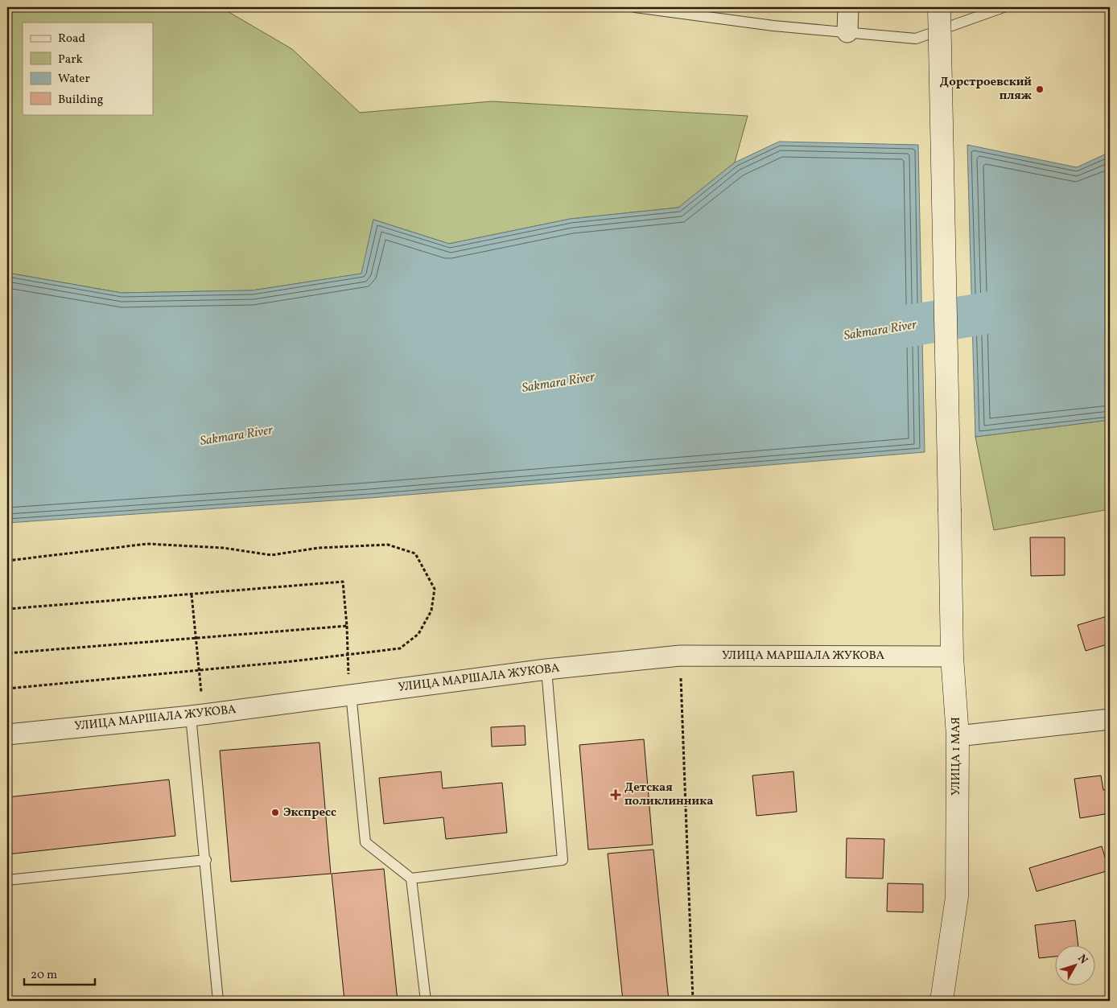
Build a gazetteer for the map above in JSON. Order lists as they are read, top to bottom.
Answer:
{
  "streets": {
    "main road": ["УЛИЦА 1 МАЯ"],
    "street": ["УЛИЦА МАРШАЛА ЖУКОВА"]
  },
  "crossings": [
    ["УЛИЦА МАРШАЛА ЖУКОВА", "УЛИЦА 1 МАЯ"]
  ],
  "water": ["Sakmara River"],
  "places": {
    "other": ["Дорстроевский пляж", "Экспресс"],
    "health": ["Детская поликлинника"]
  },
  "legend": [
    "Road",
    "Park",
    "Water",
    "Building"
  ],
  "scale_bar": "20 m",
  "north": "top right"
}
